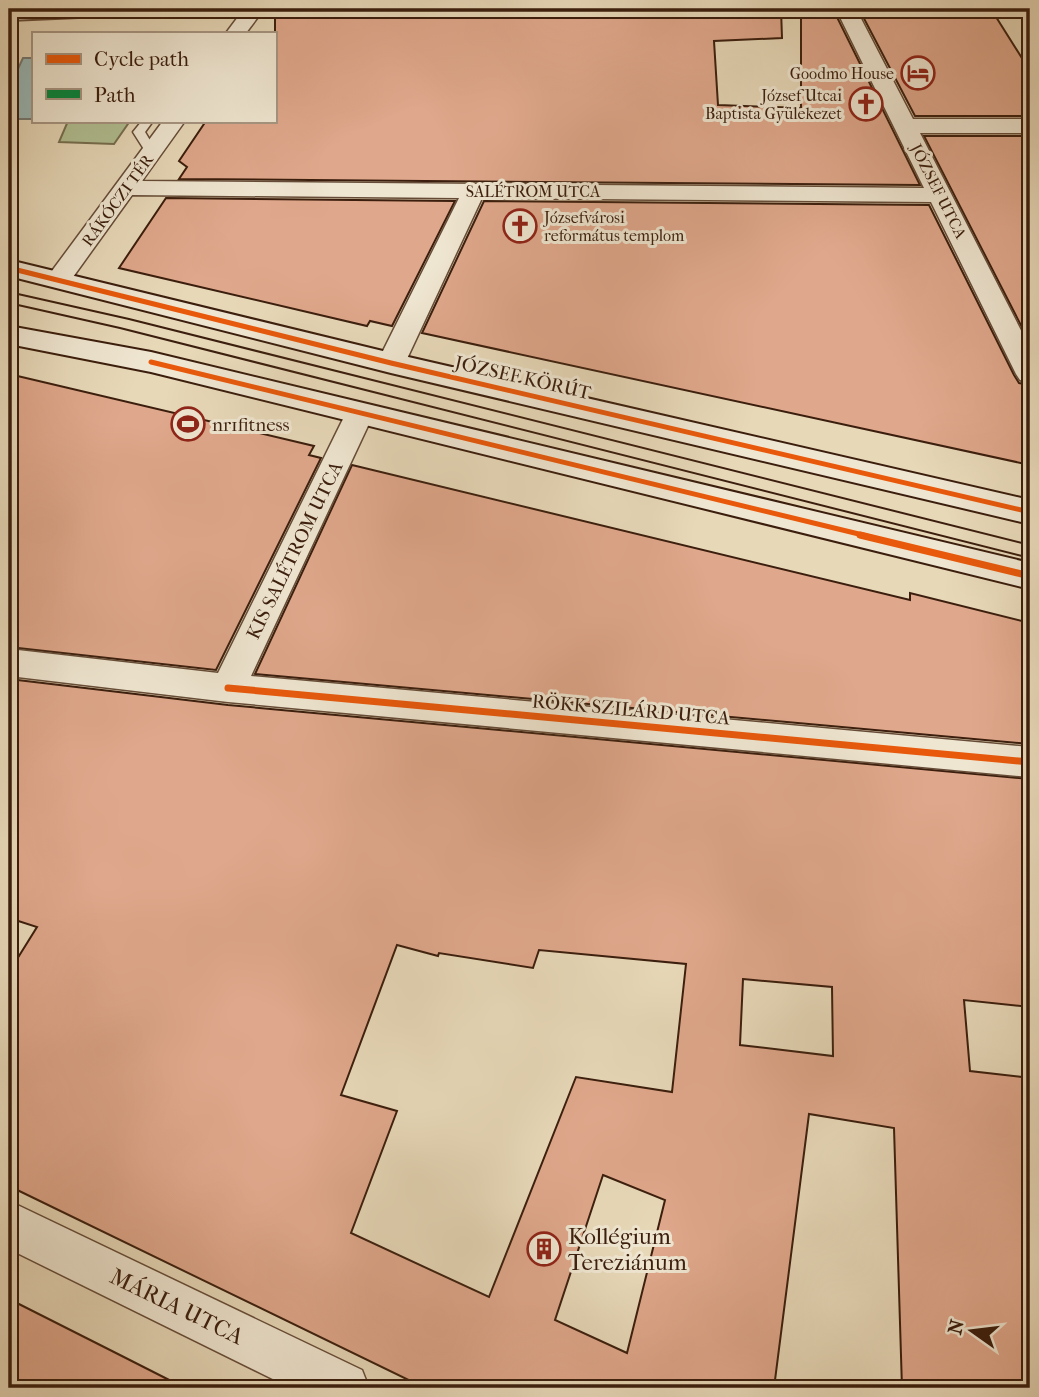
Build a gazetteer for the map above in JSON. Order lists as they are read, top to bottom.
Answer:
{
  "streets": {
    "main road": ["JÓZSEF KÖRÚT"],
    "street": [
      "SALÉTROM UTCA",
      "JÓZSEF UTCA",
      "RÁKÓCZI TÉR",
      "KIS SALÉTROM UTCA",
      "RÖKK SZILÁRD UTCA",
      "MÁRIA UTCA"
    ]
  },
  "crossings": [
    ["SALÉTROM UTCA", "JÓZSEF UTCA"],
    ["SALÉTROM UTCA", "RÁKÓCZI TÉR"],
    ["RÁKÓCZI TÉR", "JÓZSEF KÖRÚT"],
    ["KIS SALÉTROM UTCA", "RÖKK SZILÁRD UTCA"]
  ],
  "places": {
    "hotel": ["Goodmo House"],
    "church": ["József Utcai Baptista Gyülekezet", "Józsefvárosi református templom"],
    "sports": ["nr1fitness"],
    "building": ["Kollégium Tereziánum"]
  },
  "legend": ["Cycle path", "Path"],
  "north": "left"
}
